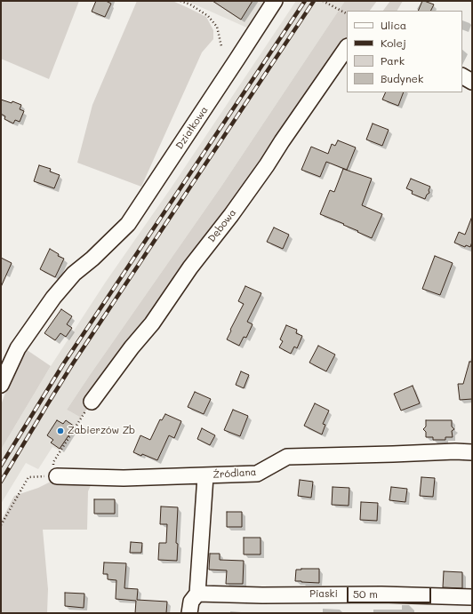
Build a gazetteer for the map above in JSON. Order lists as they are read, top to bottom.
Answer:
{
  "streets": {
    "street": [
      "Działkowa",
      "Dębowa",
      "Źródlana",
      "Piaski"
    ]
  },
  "places": ["Zabierzów Zb"],
  "legend": [
    "Ulica",
    "Kolej",
    "Park",
    "Budynek"
  ],
  "scale_bar": "50 m"
}
